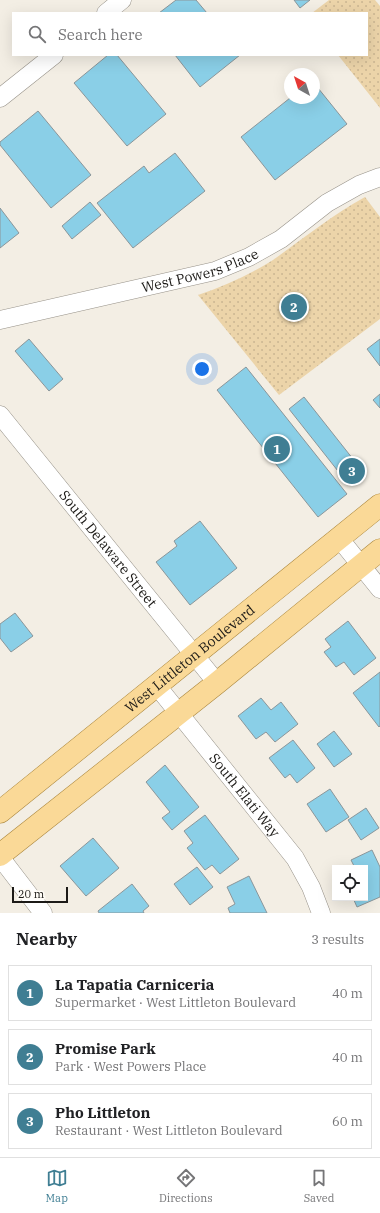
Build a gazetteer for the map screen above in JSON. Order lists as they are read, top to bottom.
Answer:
{
  "streets": {
    "main road": ["West Littleton Boulevard"],
    "street": ["West Powers Place", "South Delaware Street", "South Elati Way"]
  },
  "crossings": [
    ["South Delaware Street", "West Littleton Boulevard"],
    ["West Littleton Boulevard", "South Elati Way"]
  ],
  "scale_bar": "20 m",
  "north": "top left",
  "page": {
    "search": "Search here",
    "pins": ["2", "1", "3"],
    "scale": "20 m",
    "heading": ["Nearby", "3 results"],
    "list": [
      {
        "mark": "1",
        "name": "La Tapatia Carniceria",
        "note": "Supermarket · West Littleton Boulevard",
        "value": "40 m"
      },
      {
        "mark": "2",
        "name": "Promise Park",
        "note": "Park · West Powers Place",
        "value": "40 m"
      },
      {
        "mark": "3",
        "name": "Pho Littleton",
        "note": "Restaurant · West Littleton Boulevard",
        "value": "60 m"
      }
    ],
    "nav": ["Map", "Directions", "Saved"]
  }
}
